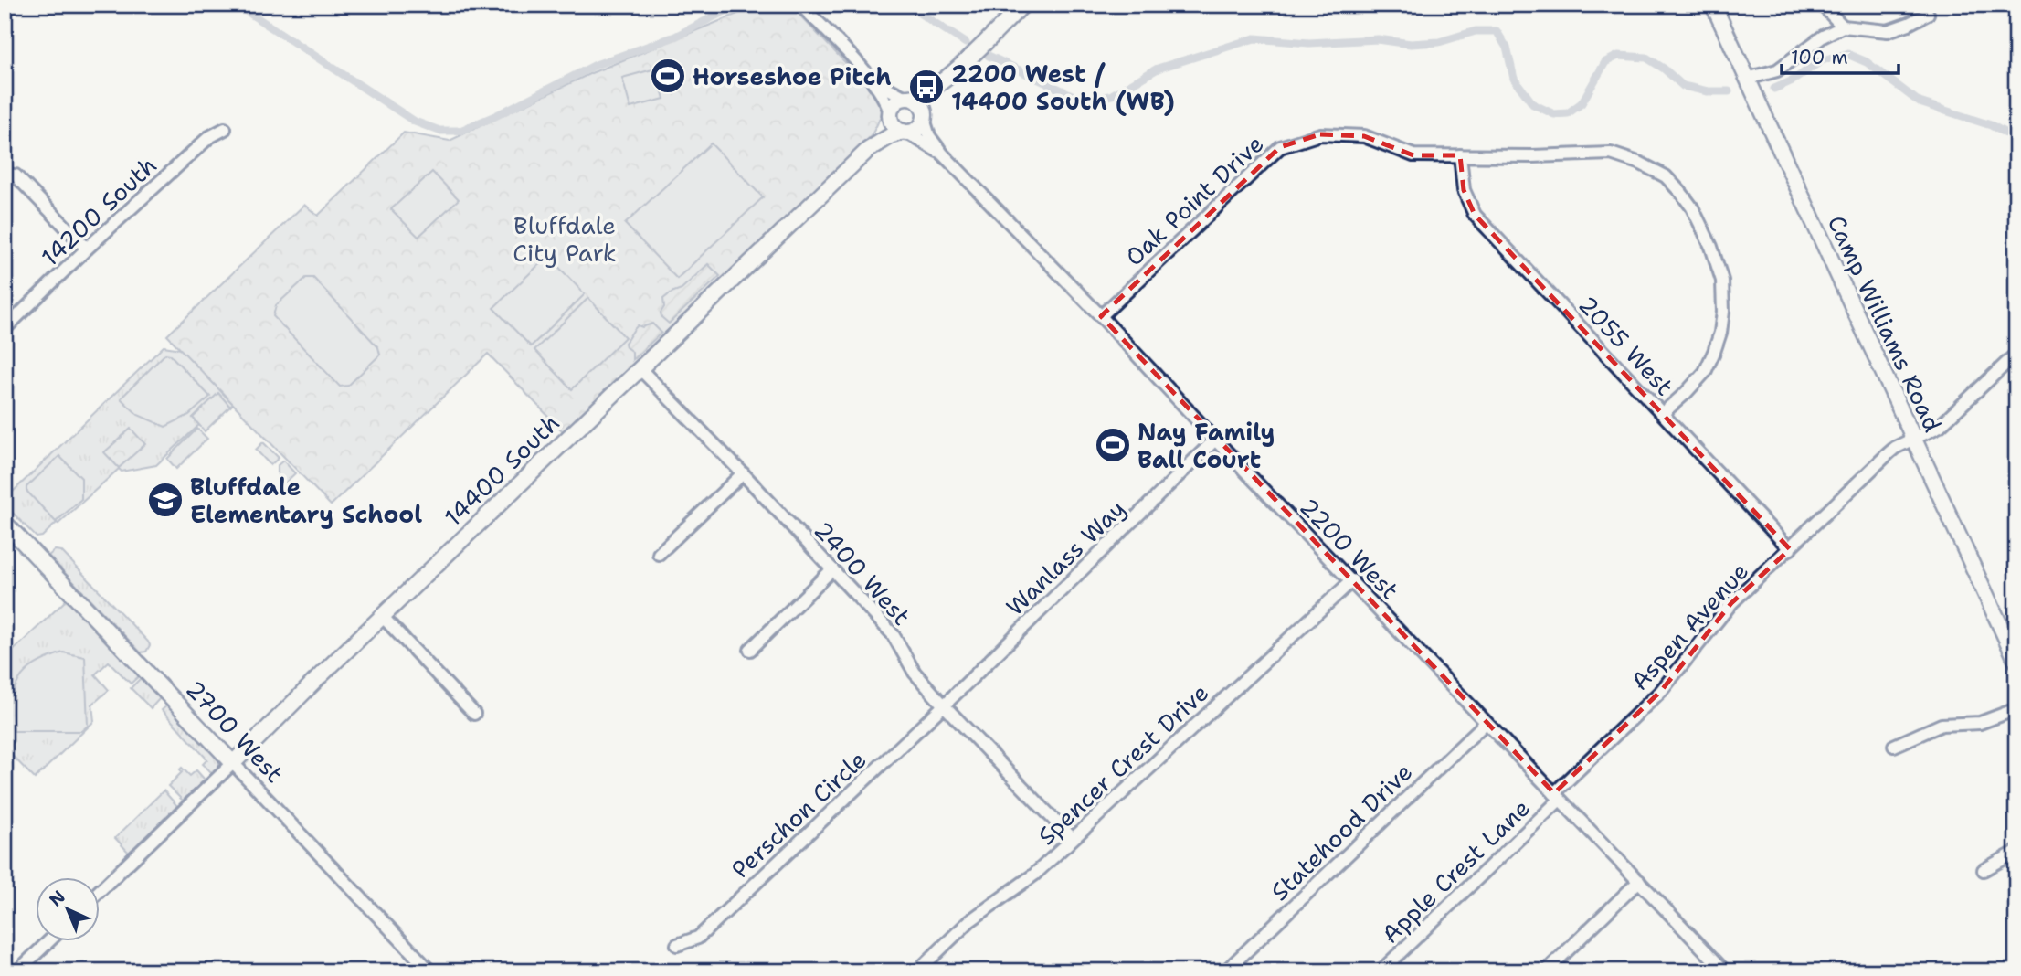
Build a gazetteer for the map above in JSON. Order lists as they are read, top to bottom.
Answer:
{
  "streets": {
    "main road": ["Camp Williams Road", "14400 South", "2700 West"],
    "street": [
      "Oak Point Drive",
      "14200 South",
      "2055 West",
      "2200 West",
      "Wanlass Way",
      "2400 West",
      "Aspen Avenue",
      "Spencer Crest Drive",
      "Perschon Circle",
      "Statehood Drive",
      "Apple Crest Lane"
    ]
  },
  "crossings": [
    ["Oak Point Drive", "2055 West"],
    ["Oak Point Drive", "2200 West"],
    ["Camp Williams Road", "Aspen Avenue"],
    ["2055 West", "Aspen Avenue"],
    ["14400 South", "2200 West"],
    ["14400 South", "2400 West"],
    ["14400 South", "2700 West"],
    ["2200 West", "Wanlass Way"],
    ["2200 West", "Aspen Avenue"],
    ["2200 West", "Spencer Crest Drive"],
    ["2200 West", "Statehood Drive"],
    ["2200 West", "Apple Crest Lane"],
    ["Wanlass Way", "2400 West"],
    ["Wanlass Way", "Perschon Circle"],
    ["2400 West", "Spencer Crest Drive"],
    ["2400 West", "Perschon Circle"],
    ["Aspen Avenue", "Apple Crest Lane"]
  ],
  "parks": ["Bluffdale City Park"],
  "places": {
    "sports": ["Horseshoe Pitch", "Nay Family Ball Court"],
    "bus stop": ["2200 West / 14400 South (WB)"],
    "school or university": ["Bluffdale Elementary School"]
  },
  "scale_bar": "100 m",
  "north": "top left"
}
